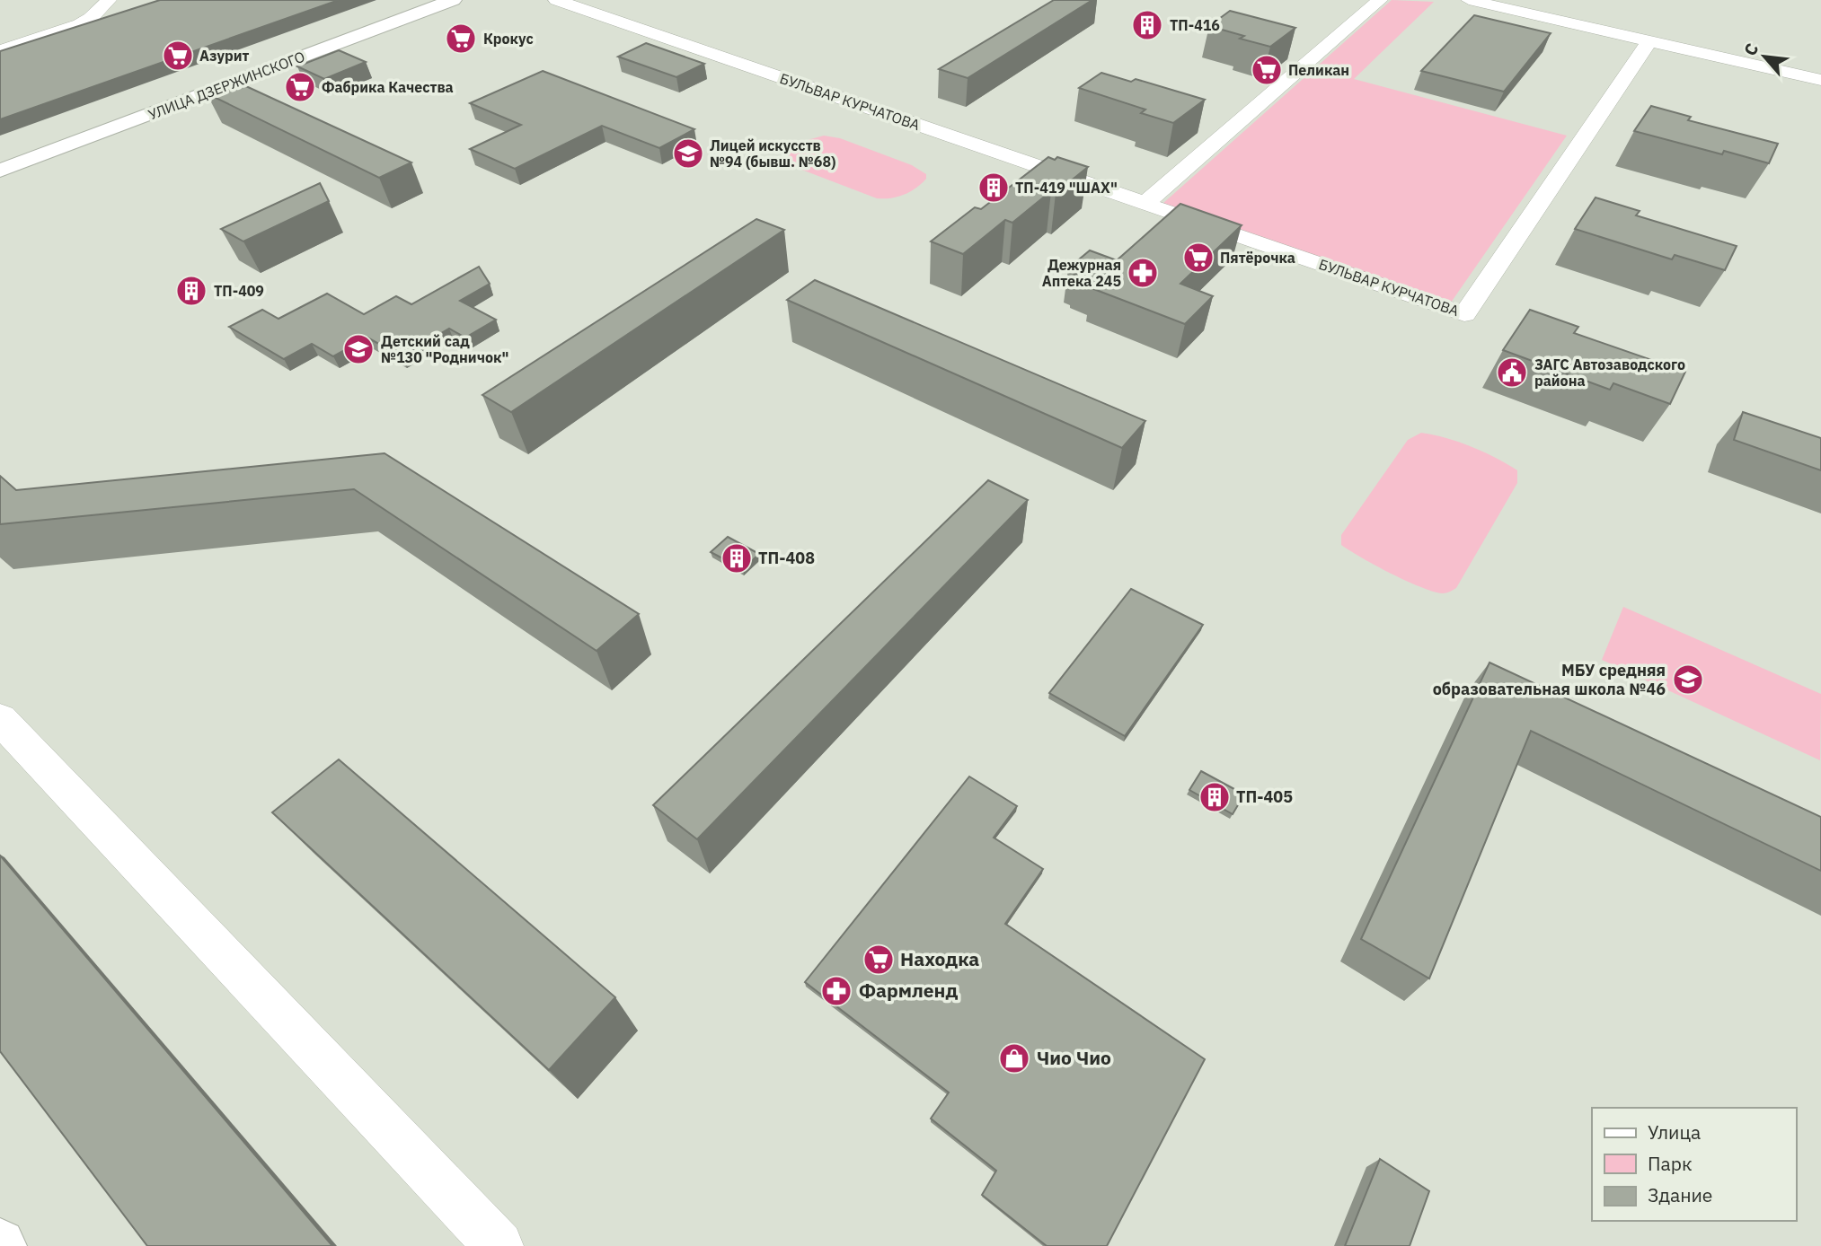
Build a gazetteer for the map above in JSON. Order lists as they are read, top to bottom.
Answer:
{
  "streets": {
    "main road": ["УЛИЦА ДЗЕРЖИНСКОГО"],
    "street": ["БУЛЬВАР КУРЧАТОВА"]
  },
  "places": {
    "building": [
      "ТП-416",
      "ТП-419 \"ШАХ\"",
      "ТП-409",
      "ТП-408",
      "ТП-405"
    ],
    "supermarket": [
      "Крокус",
      "Азурит",
      "Пеликан",
      "Фабрика Качества",
      "Пятёрочка",
      "Находка"
    ],
    "school or university": ["Лицей искусств №94 (бывш. №68)", "Детский сад №130 \"Родничок\"", "МБУ средняя образовательная школа №46"],
    "pharmacy": ["Дежурная Аптека 245", "Фармленд"],
    "public building": ["ЗАГС Автозаводского района"],
    "shop": ["Чио Чио"]
  },
  "legend": ["Улица", "Парк", "Здание"],
  "north": "top left"
}
